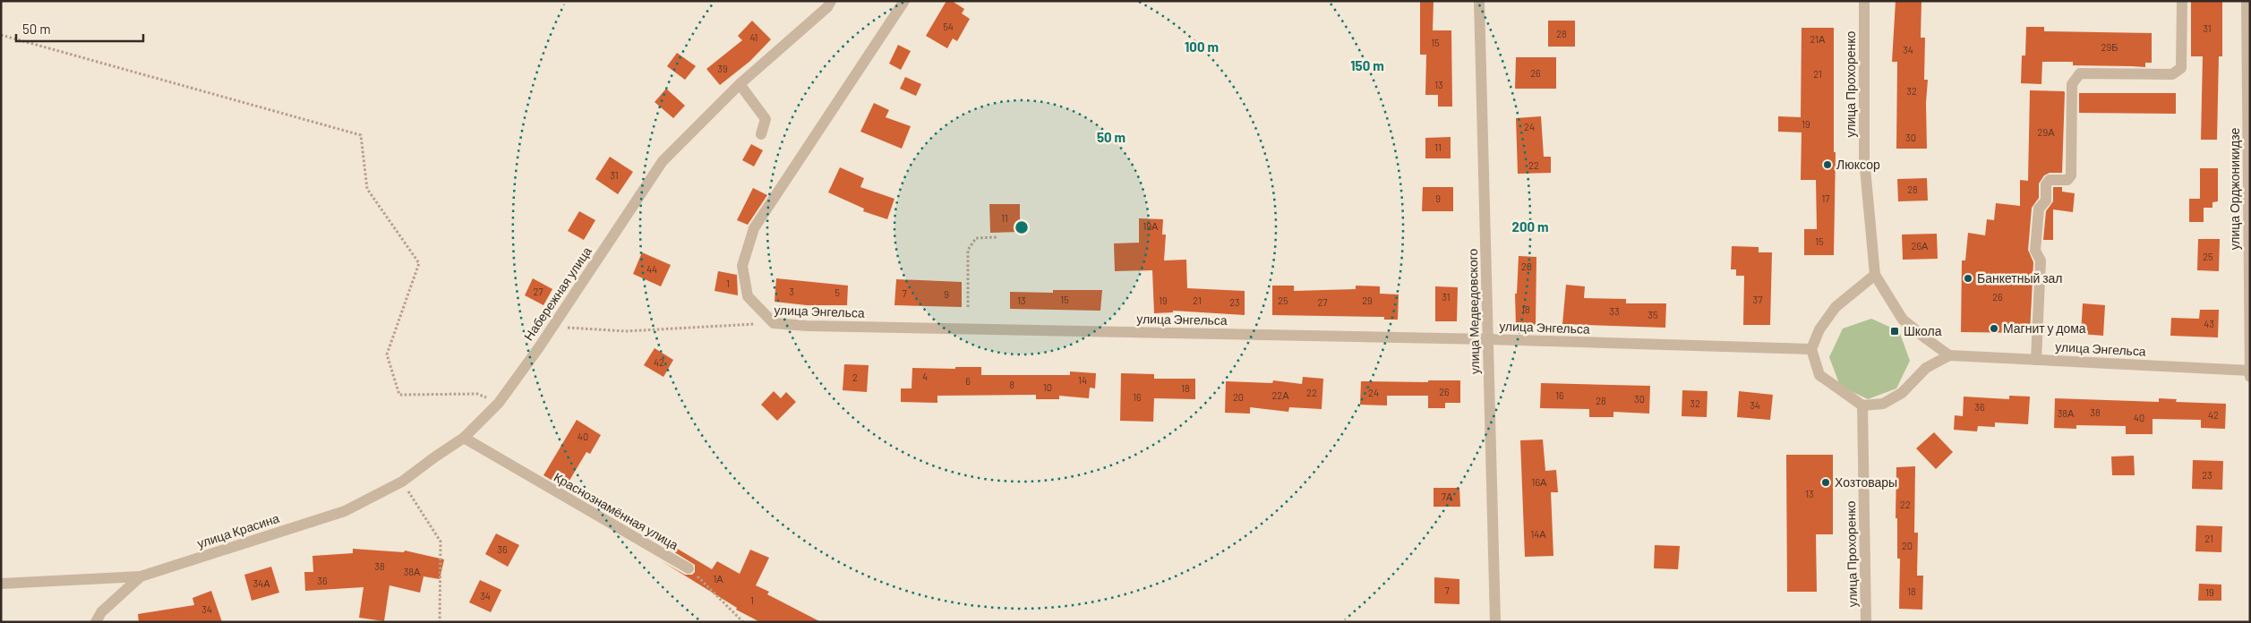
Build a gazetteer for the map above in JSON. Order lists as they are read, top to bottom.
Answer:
{
  "streets": {
    "street": [
      "улица Прохоренко",
      "улица Орджоникидзе",
      "Набережная улица",
      "улица Энгельса",
      "улица Медведовского",
      "Краснознамённая улица",
      "улица Красина"
    ]
  },
  "crossings": [
    ["улица Прохоренко", "улица Энгельса"],
    ["улица Орджоникидзе", "улица Энгельса"],
    ["Набережная улица", "улица Энгельса"],
    ["Набережная улица", "Краснознамённая улица"],
    ["Набережная улица", "улица Красина"],
    ["улица Энгельса", "улица Медведовского"]
  ],
  "places": {
    "other": [
      "Люксор",
      "Банкетный зал",
      "Магнит у дома",
      "Хозтовары"
    ],
    "transit": ["Школа"]
  },
  "house_numbers": [
    "54",
    "31",
    "28",
    "41",
    "21А",
    "15",
    "29Б",
    "34",
    "39",
    "26",
    "21",
    "13",
    "32",
    "19",
    "24",
    "29А",
    "30",
    "11",
    "22",
    "31",
    "28",
    "9",
    "17",
    "11",
    "19А",
    "15",
    "26А",
    "25",
    "20",
    "44",
    "1",
    "27",
    "3",
    "5",
    "7",
    "9",
    "31",
    "26",
    "15",
    "37",
    "13",
    "19",
    "21",
    "25",
    "29",
    "23",
    "27",
    "18",
    "33",
    "35",
    "43",
    "42",
    "4",
    "2",
    "14",
    "6",
    "8",
    "10",
    "18",
    "26",
    "22",
    "24",
    "22А",
    "16",
    "16",
    "20",
    "30",
    "28",
    "32",
    "34",
    "36",
    "38",
    "38А",
    "42",
    "40",
    "40",
    "23",
    "16А",
    "13",
    "7А",
    "22",
    "14А",
    "21",
    "20",
    "36",
    "38",
    "38А",
    "1А",
    "36",
    "34А",
    "7",
    "18",
    "19",
    "34",
    "1",
    "34"
  ],
  "scale_bar": "50 m",
  "rings": [
    "100 m",
    "150 m",
    "50 m",
    "200 m"
  ]
}
